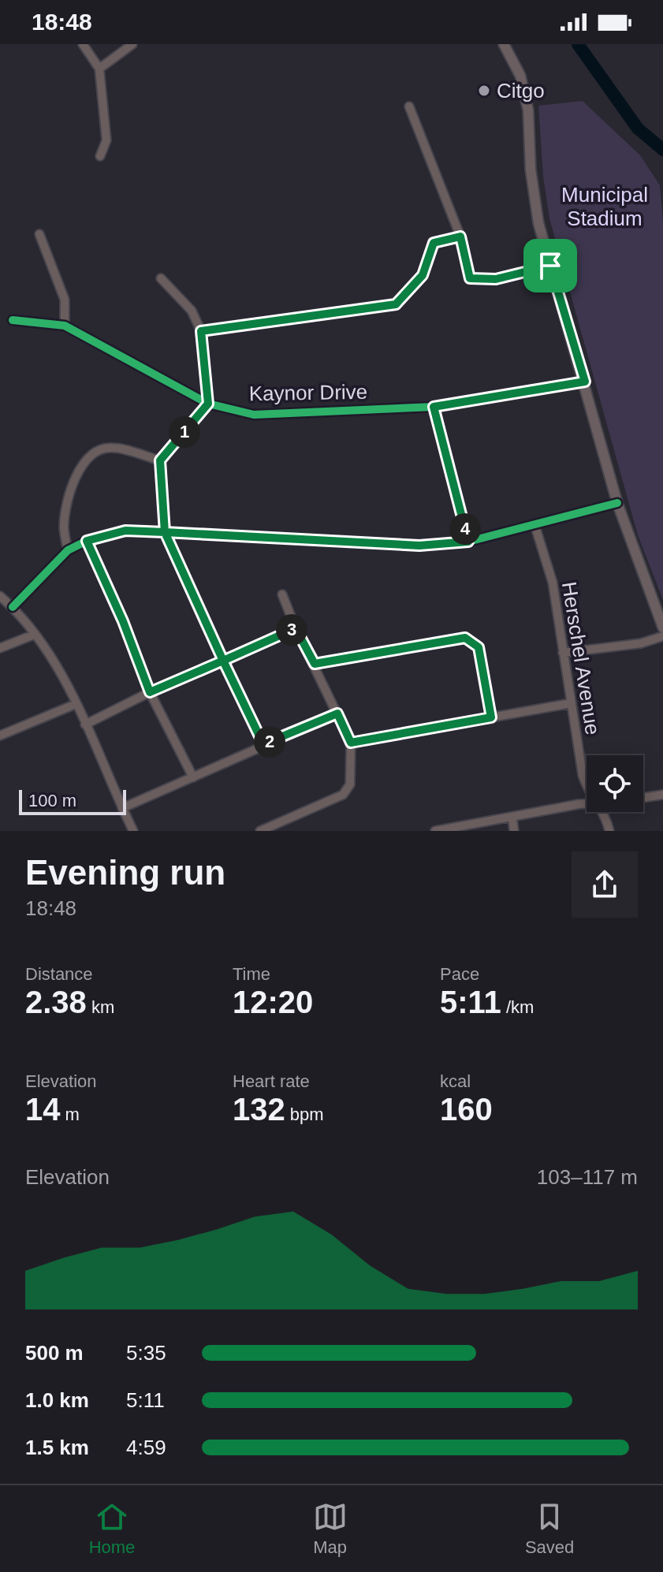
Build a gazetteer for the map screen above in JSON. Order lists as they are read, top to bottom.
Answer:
{
  "streets": {
    "street": ["Kaynor Drive", "Herschel Avenue"]
  },
  "parks": ["Municipal Stadium"],
  "places": ["Citgo"],
  "scale_bar": "100 m",
  "page": {
    "status": "18:48",
    "pins": [
      "1",
      "4",
      "3",
      "2"
    ],
    "scale": "100 m",
    "heading": ["Evening run", "18:48"],
    "stats": [
      ["Distance", "2.38 km"],
      ["Time", "12:20"],
      ["Pace", "5:11 /km"],
      ["Elevation", "14 m"],
      ["Heart rate", "132 bpm"],
      ["kcal", "160"]
    ],
    "chart": ["Elevation", "103–117 m"],
    "list": [
      {
        "name": "500 m",
        "note": "5:35"
      },
      {
        "name": "1.0 km",
        "note": "5:11"
      },
      {
        "name": "1.5 km",
        "note": "4:59"
      }
    ],
    "tabs": ["Home", "Map", "Saved"]
  }
}
